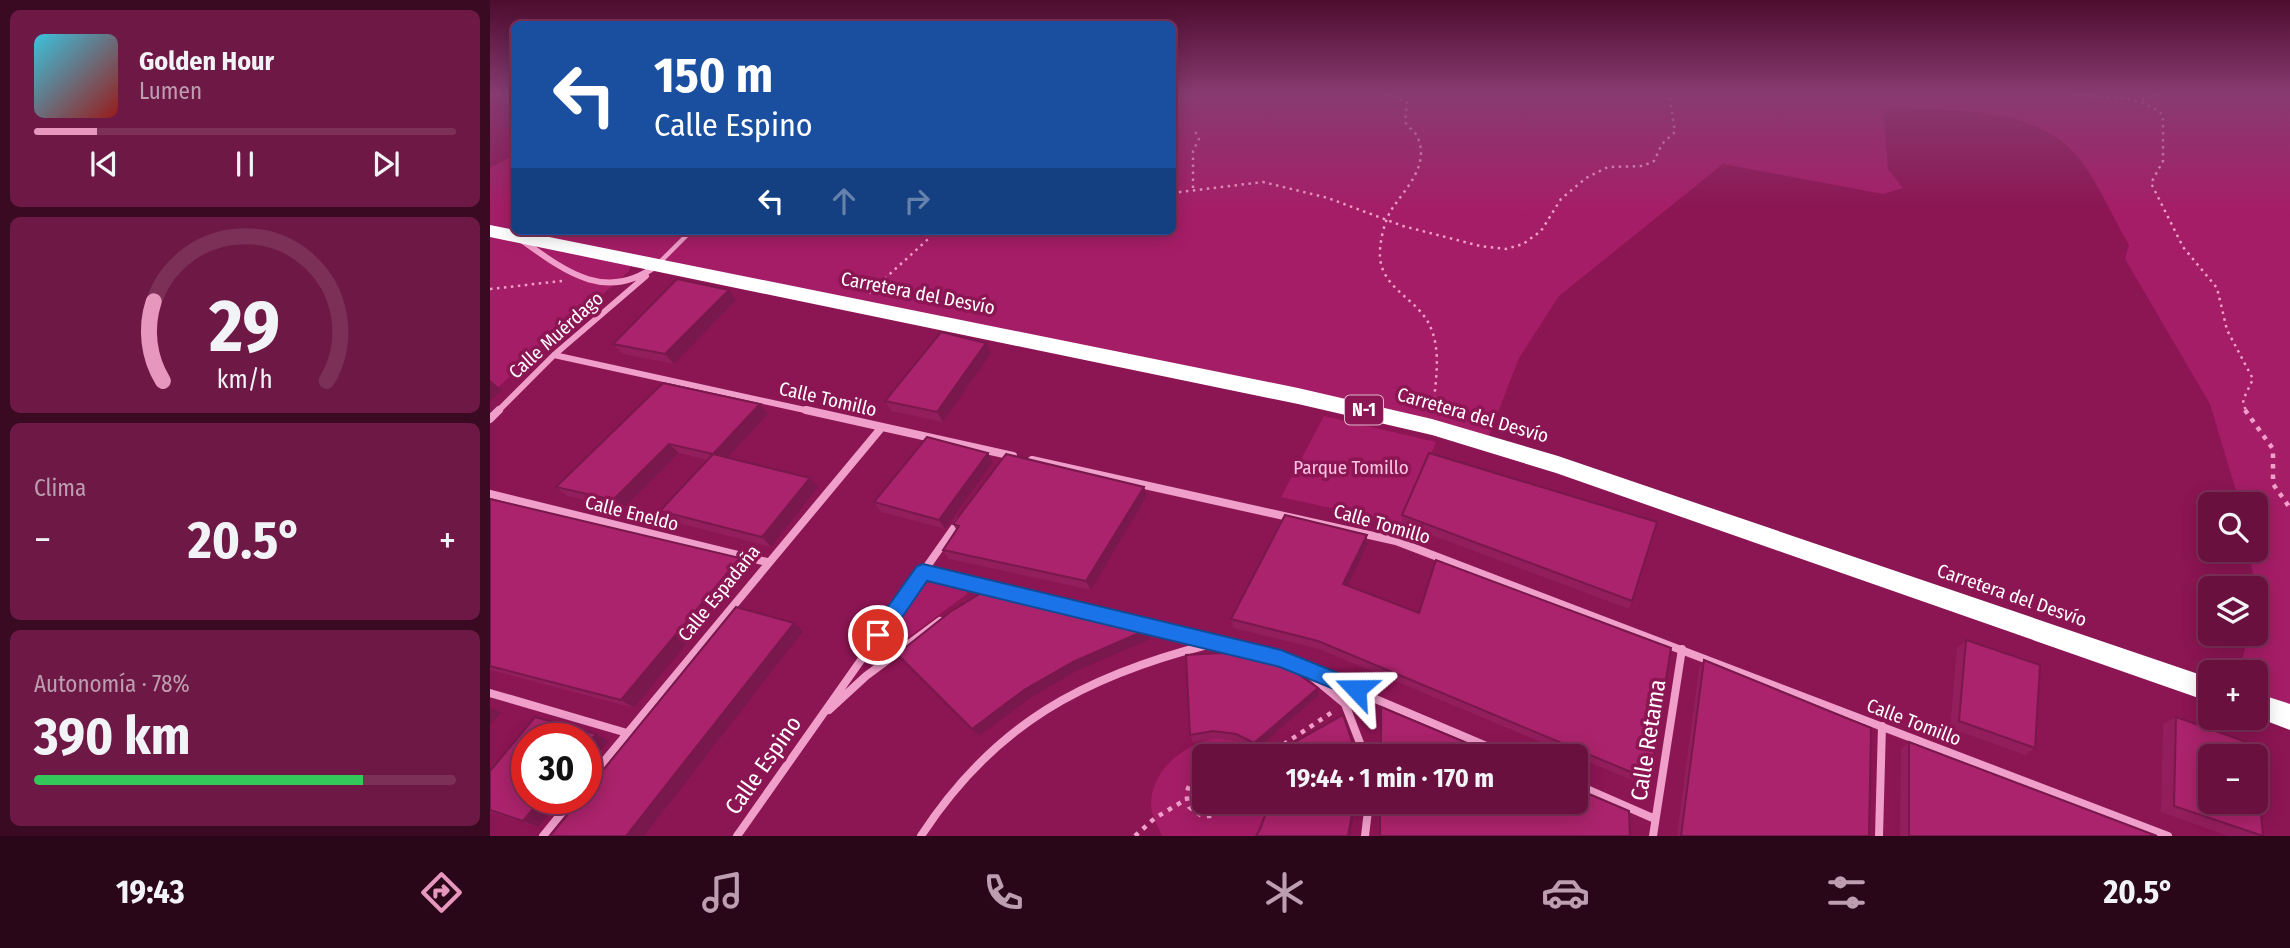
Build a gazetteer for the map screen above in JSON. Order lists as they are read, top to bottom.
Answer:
{
  "streets": {
    "highway": ["Carretera del Desvío", "N-1"],
    "street": [
      "Calle Muérdago",
      "Calle Tomillo",
      "Calle Eneldo",
      "Calle Espadaña",
      "Calle Retama",
      "Calle Espino"
    ]
  },
  "crossings": [
    ["Carretera del Desvío", "Calle Muérdago"],
    ["Calle Muérdago", "Calle Tomillo"],
    ["Calle Tomillo", "Calle Espadaña"],
    ["Calle Tomillo", "Calle Retama"],
    ["Calle Eneldo", "Calle Espadaña"]
  ],
  "parks": ["Parque Tomillo"],
  "page": {
    "turn": ["150 m", "Calle Espino"],
    "song": ["Golden Hour", "Lumen"],
    "tile": [
      "Clima",
      ["Autonomía · 78%", "390 km"]
    ],
    "map_buttons": ["+", "−"],
    "heat": ["−", "20.5°", "+"],
    "limit": "30",
    "trip": "19:44 · 1 min · 170 m",
    "tabs": ["19:43", "20.5°"],
    "gauge": ["29", "km/h"]
  }
}
